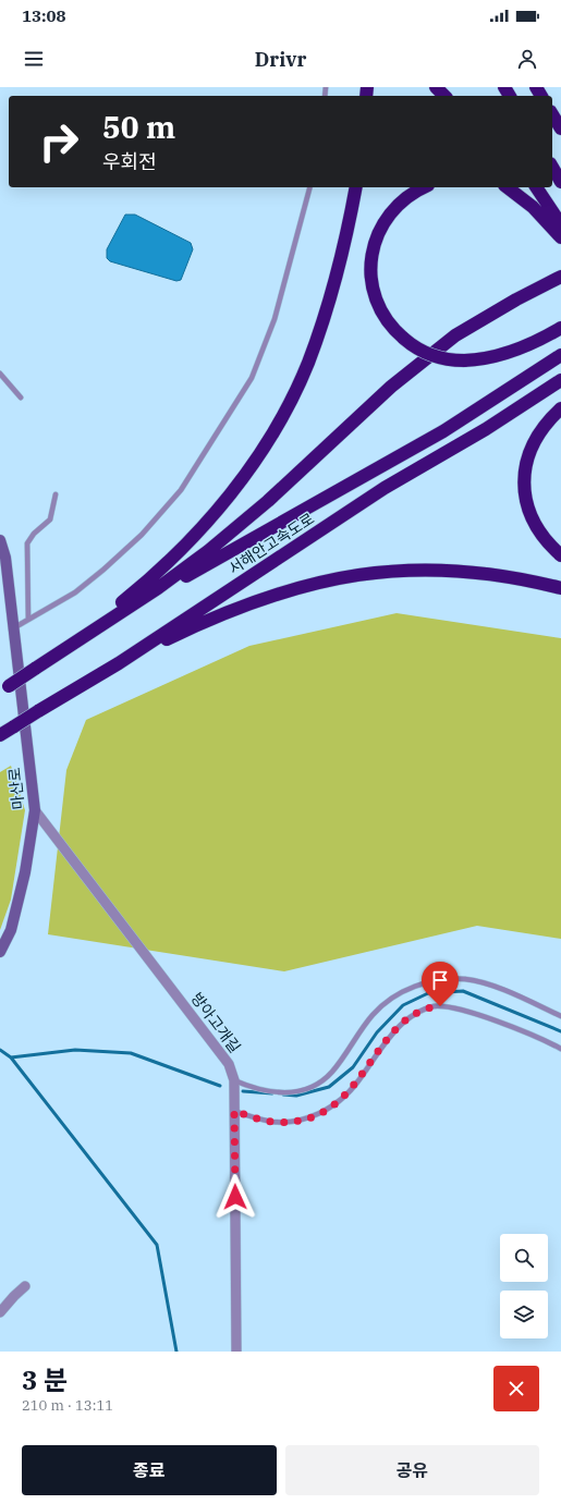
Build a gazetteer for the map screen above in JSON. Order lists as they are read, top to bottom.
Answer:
{
  "streets": {
    "highway": ["서해안고속도로"],
    "street": ["마산로", "방아고개길"]
  },
  "crossings": [
    ["마산로", "방아고개길"]
  ],
  "page": {
    "status": "13:08",
    "header": "Drivr",
    "turn": ["50 m", "우회전"],
    "heading": ["3 분", "210 m · 13:11"],
    "buttons": ["종료", "공유"]
  }
}
